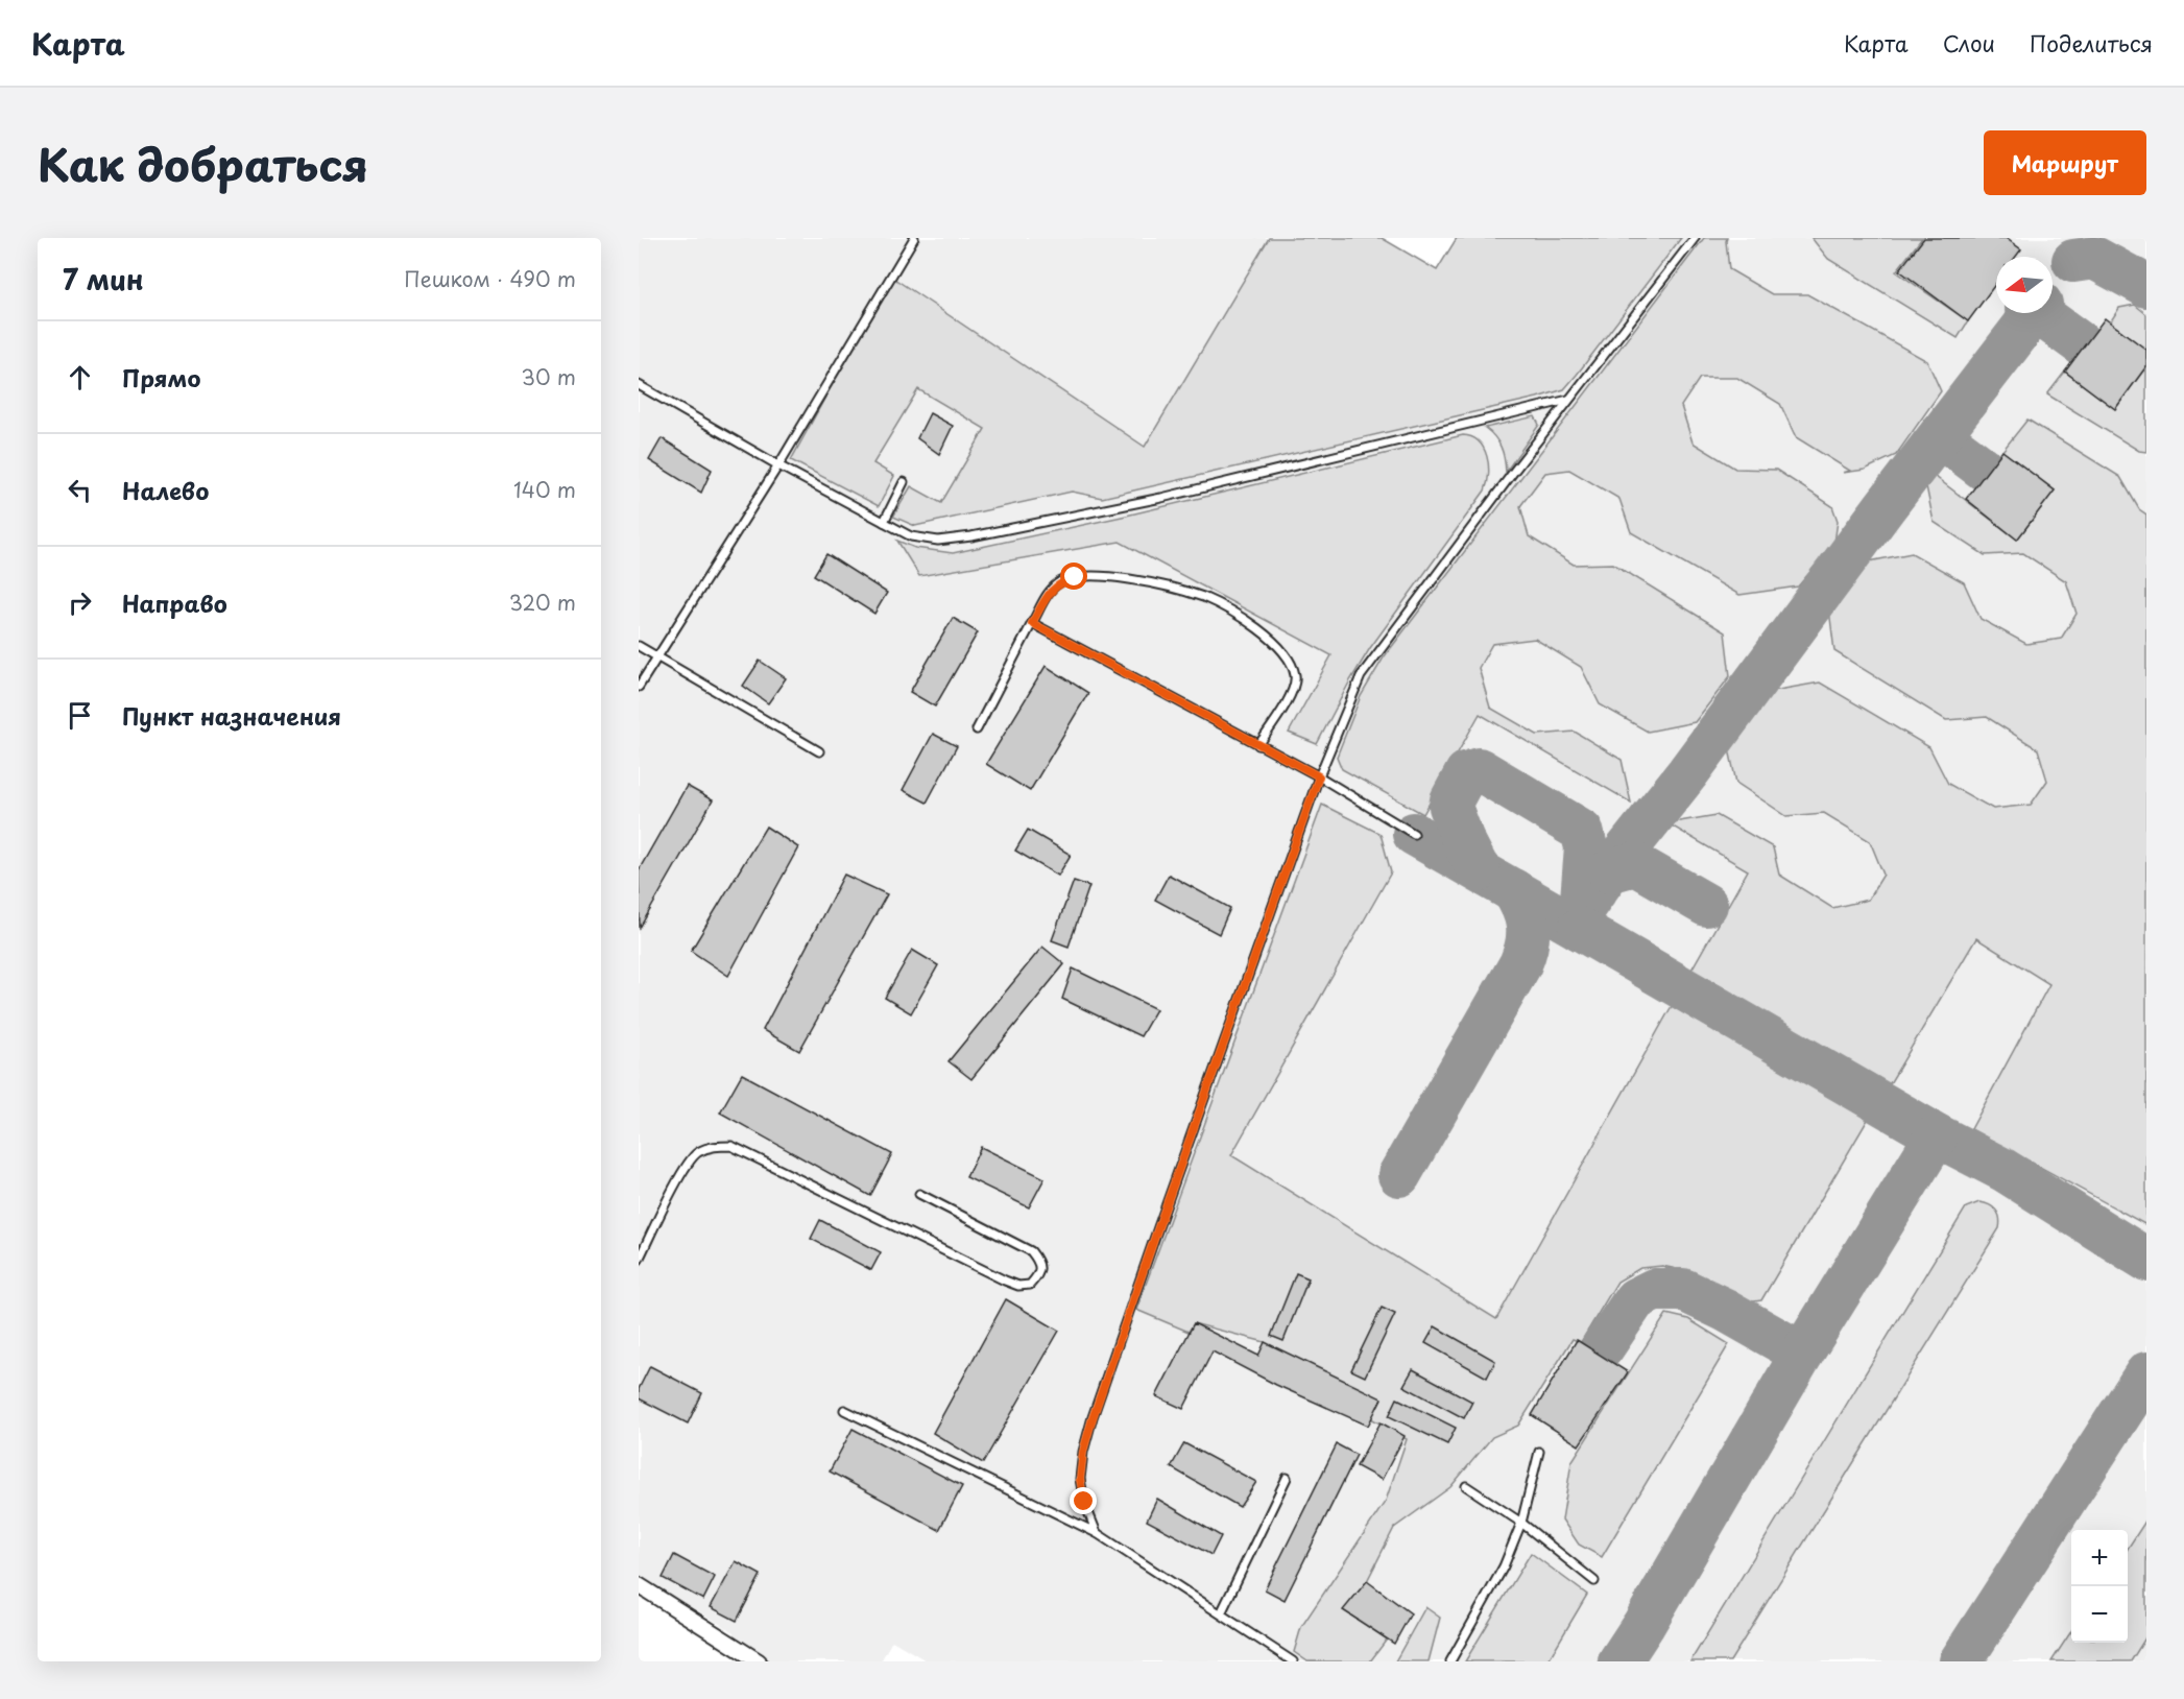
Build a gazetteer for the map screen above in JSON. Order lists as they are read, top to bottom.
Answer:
{
  "north": "left",
  "page": {
    "header": "Карта",
    "nav": ["Карта", "Слои", "Поделиться"],
    "title": "Как добраться",
    "buttons": "Маршрут",
    "heading": ["7 мин", "Пешком · 490 m"],
    "list": [
      ["Прямо", "30 m"],
      ["Налево", "140 m"],
      ["Направо", "320 m"],
      "Пункт назначения"
    ],
    "map_buttons": ["+", "−"]
  }
}
